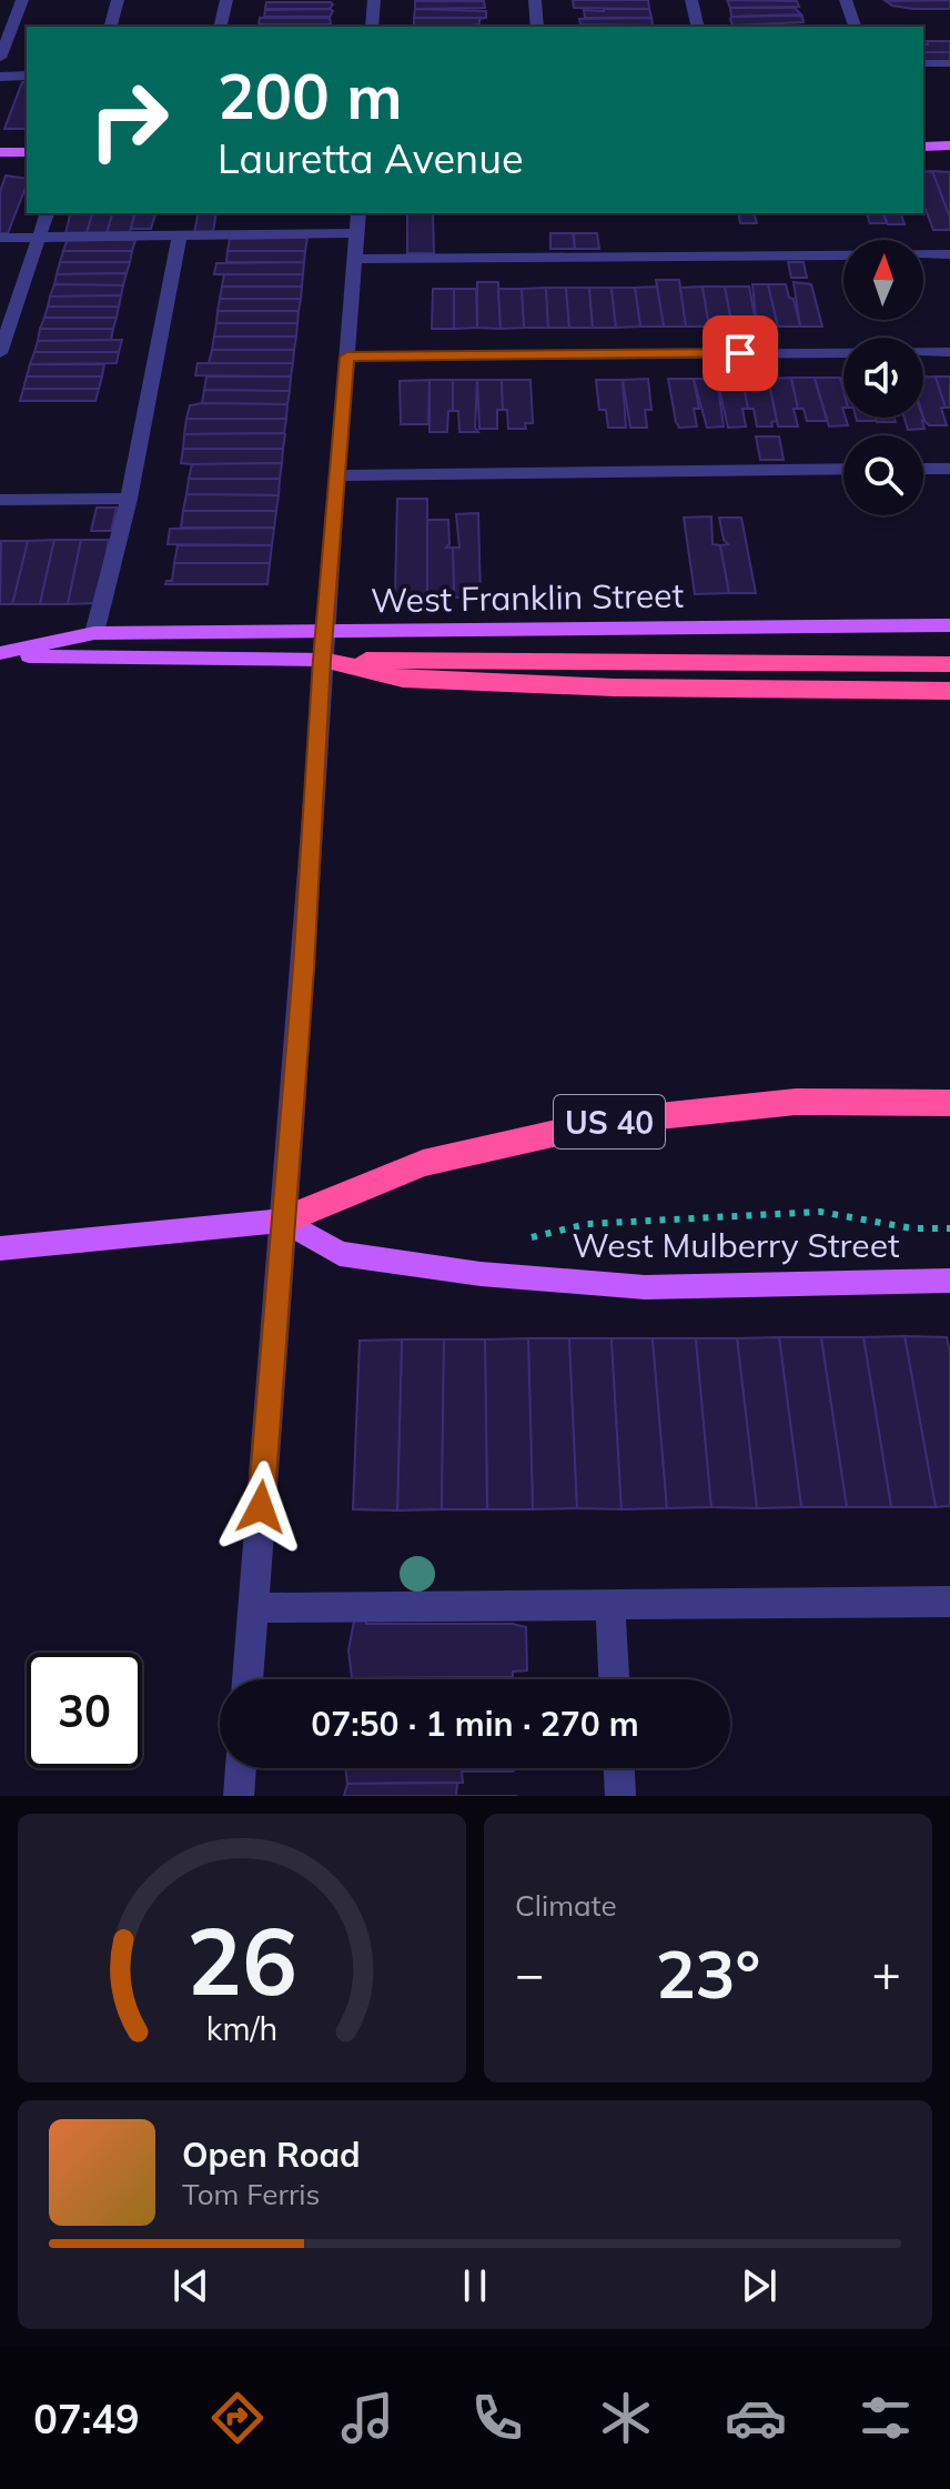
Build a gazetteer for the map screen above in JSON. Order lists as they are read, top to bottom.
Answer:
{
  "streets": {
    "highway": ["US 40"],
    "main road": ["West Franklin Street", "West Mulberry Street"]
  },
  "crossings": [
    ["US 40", "West Mulberry Street"]
  ],
  "north": "top",
  "page": {
    "turn": ["200 m", "Lauretta Avenue"],
    "limit": "30",
    "trip": "07:50 · 1 min · 270 m",
    "tile": "Climate",
    "heat": ["−", "23°", "+"],
    "song": ["Open Road", "Tom Ferris"],
    "tabs": "07:49",
    "gauge": ["26", "km/h"]
  }
}
